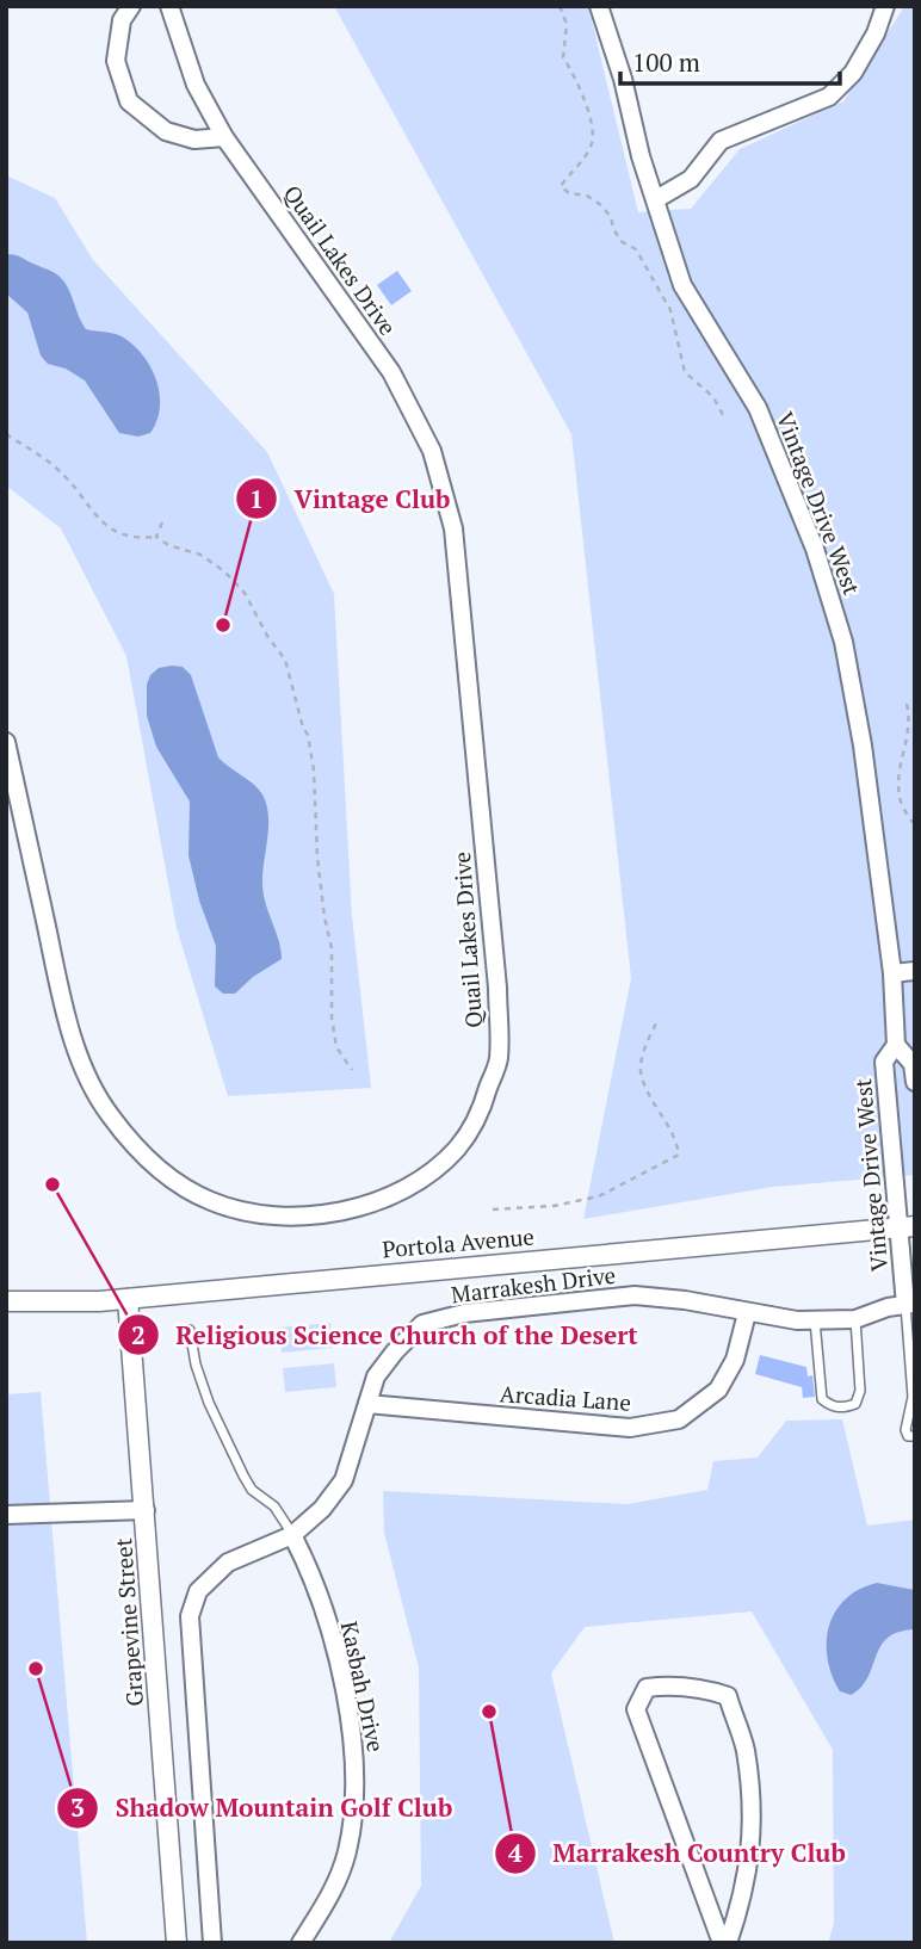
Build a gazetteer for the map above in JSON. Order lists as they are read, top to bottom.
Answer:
{
  "streets": {
    "street": [
      "Quail Lakes Drive",
      "Vintage Drive West",
      "Portola Avenue",
      "Marrakesh Drive",
      "Arcadia Lane",
      "Grapevine Street",
      "Kasbah Drive"
    ]
  },
  "crossings": [
    ["Vintage Drive West", "Portola Avenue"],
    ["Vintage Drive West", "Marrakesh Drive"],
    ["Portola Avenue", "Grapevine Street"],
    ["Marrakesh Drive", "Arcadia Lane"],
    ["Marrakesh Drive", "Kasbah Drive"]
  ],
  "places": [
    "Vintage Club",
    "Religious Science Church of the Desert",
    "Shadow Mountain Golf Club",
    "Marrakesh Country Club"
  ],
  "scale_bar": "100 m"
}
